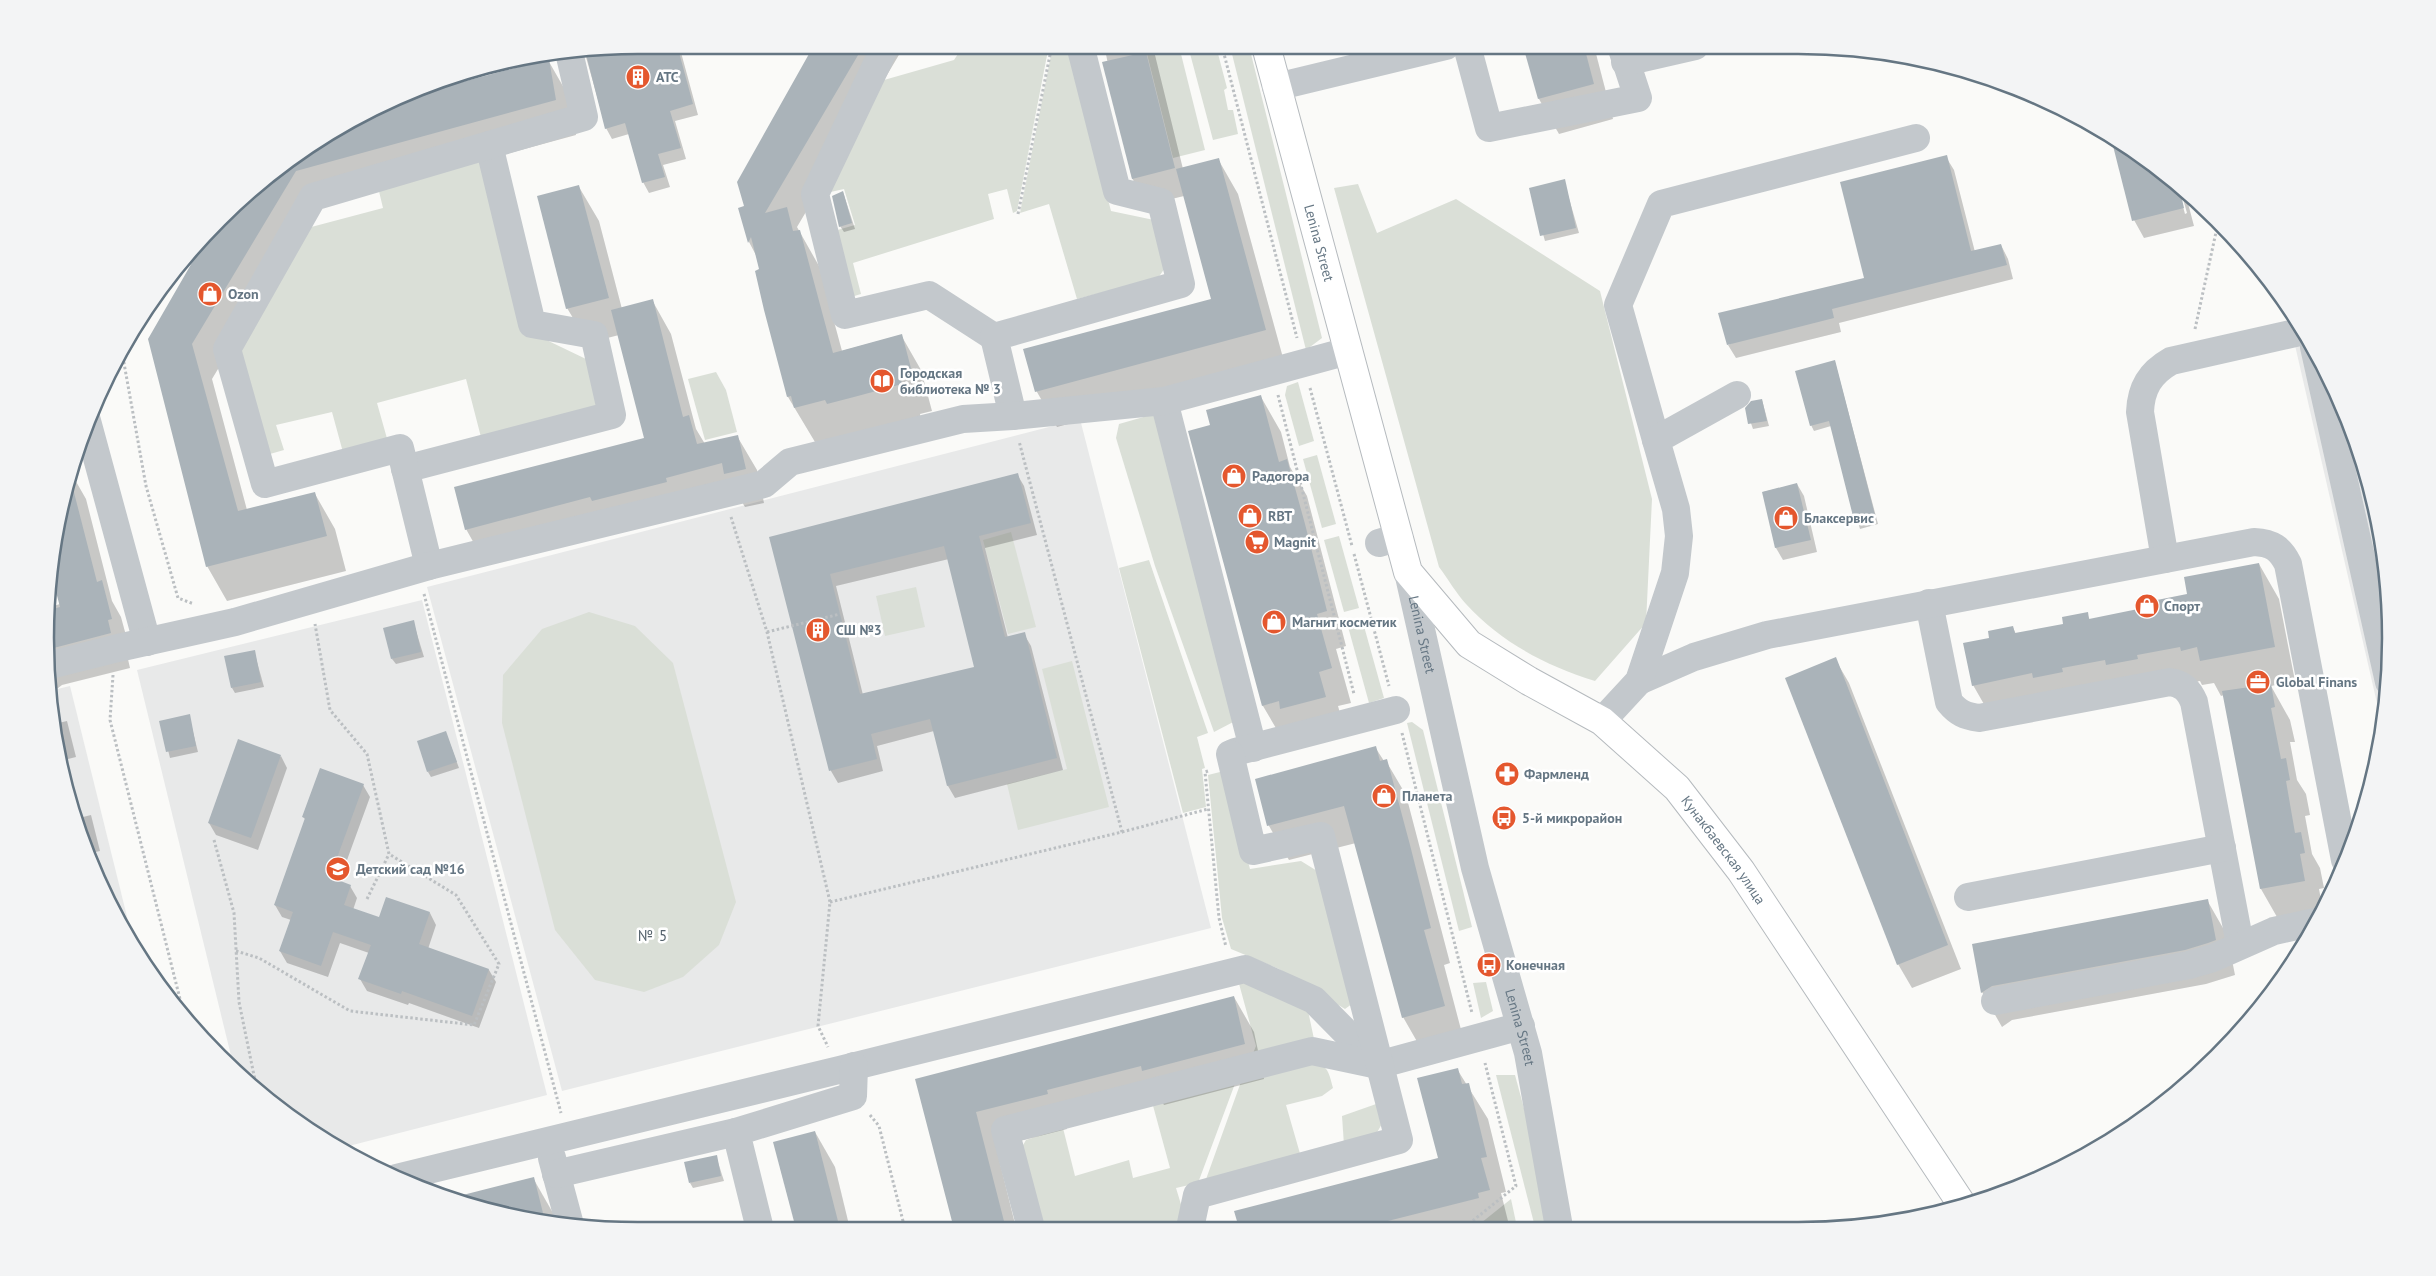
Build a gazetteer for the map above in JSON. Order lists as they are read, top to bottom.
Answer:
{
  "streets": {
    "main road": ["Lenina Street", "Кунакбаевская улица"]
  },
  "crossings": [
    ["Lenina Street", "Кунакбаевская улица"]
  ],
  "districts": ["№ 5"],
  "places": {
    "building": ["АТС", "СШ №3"],
    "shop": [
      "Ozon",
      "Радогора",
      "RBT",
      "Блаксервис",
      "Спорт",
      "Магнит косметик",
      "Планета"
    ],
    "library": ["Городская библиотека № 3"],
    "supermarket": ["Magnit"],
    "office": ["Global Finans"],
    "pharmacy": ["Фармленд"],
    "bus stop": ["5-й микрорайон", "Конечная"],
    "school or university": ["Детский сад №16"]
  }
}
